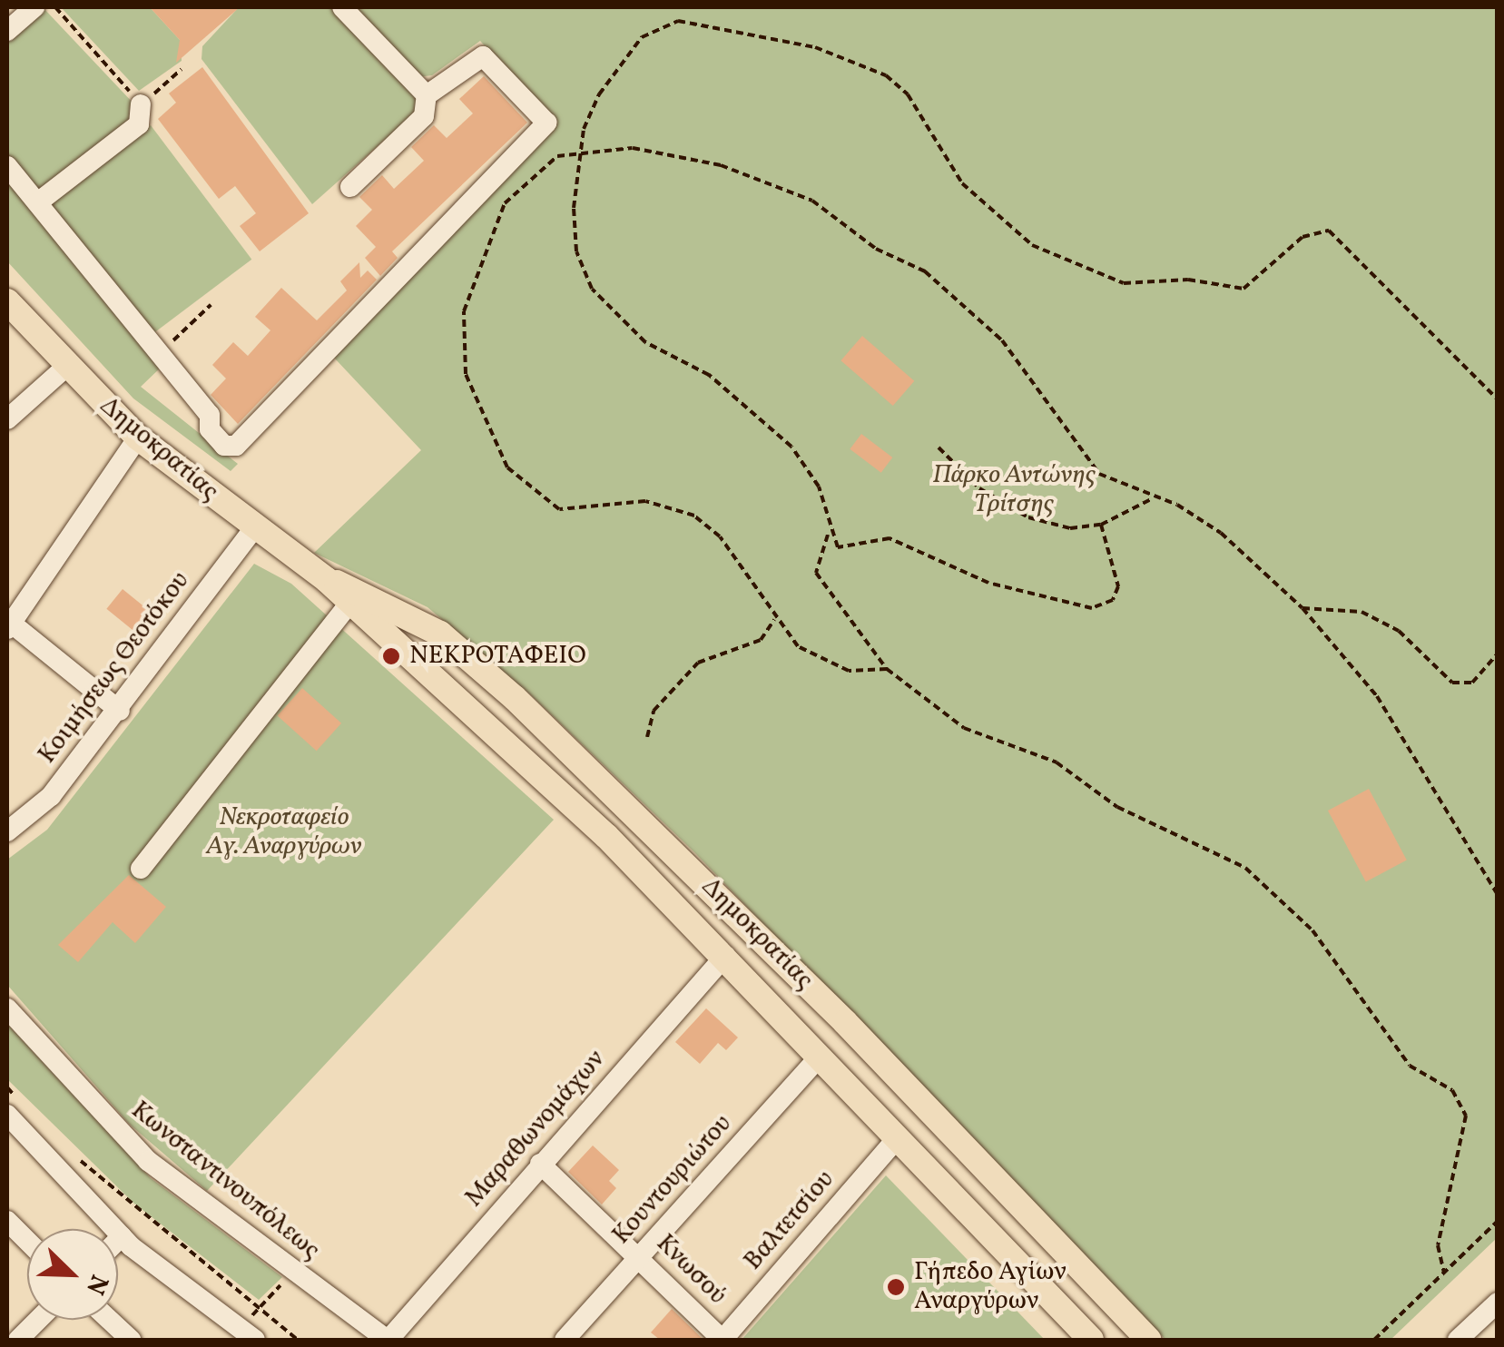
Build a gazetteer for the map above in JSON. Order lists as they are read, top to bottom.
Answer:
{
  "streets": {
    "main road": ["Δημοκρατίας"],
    "street": [
      "Κοιμήσεως Θεοτόκου",
      "Μαραθωνομάχων",
      "Κουντουριώτου",
      "Κωνσταντινουπόλεως",
      "Βαλτετσίου",
      "Κνωσού"
    ]
  },
  "crossings": [
    ["Δημοκρατίας", "Κοιμήσεως Θεοτόκου"],
    ["Δημοκρατίας", "Μαραθωνομάχων"],
    ["Δημοκρατίας", "Κουντουριώτου"],
    ["Δημοκρατίας", "Βαλτετσίου"],
    ["Μαραθωνομάχων", "Κωνσταντινουπόλεως"],
    ["Μαραθωνομάχων", "Κνωσού"],
    ["Κουντουριώτου", "Κνωσού"],
    ["Βαλτετσίου", "Κνωσού"]
  ],
  "parks": ["Πάρκο Αντώνης Τρίτσης", "Νεκροταφείο Αγ. Αναργύρων"],
  "places": ["ΝΕΚΡΟΤΑΦΕΙΟ", "Γήπεδο Αγίων Αναργύρων"],
  "north": "bottom right"
}
